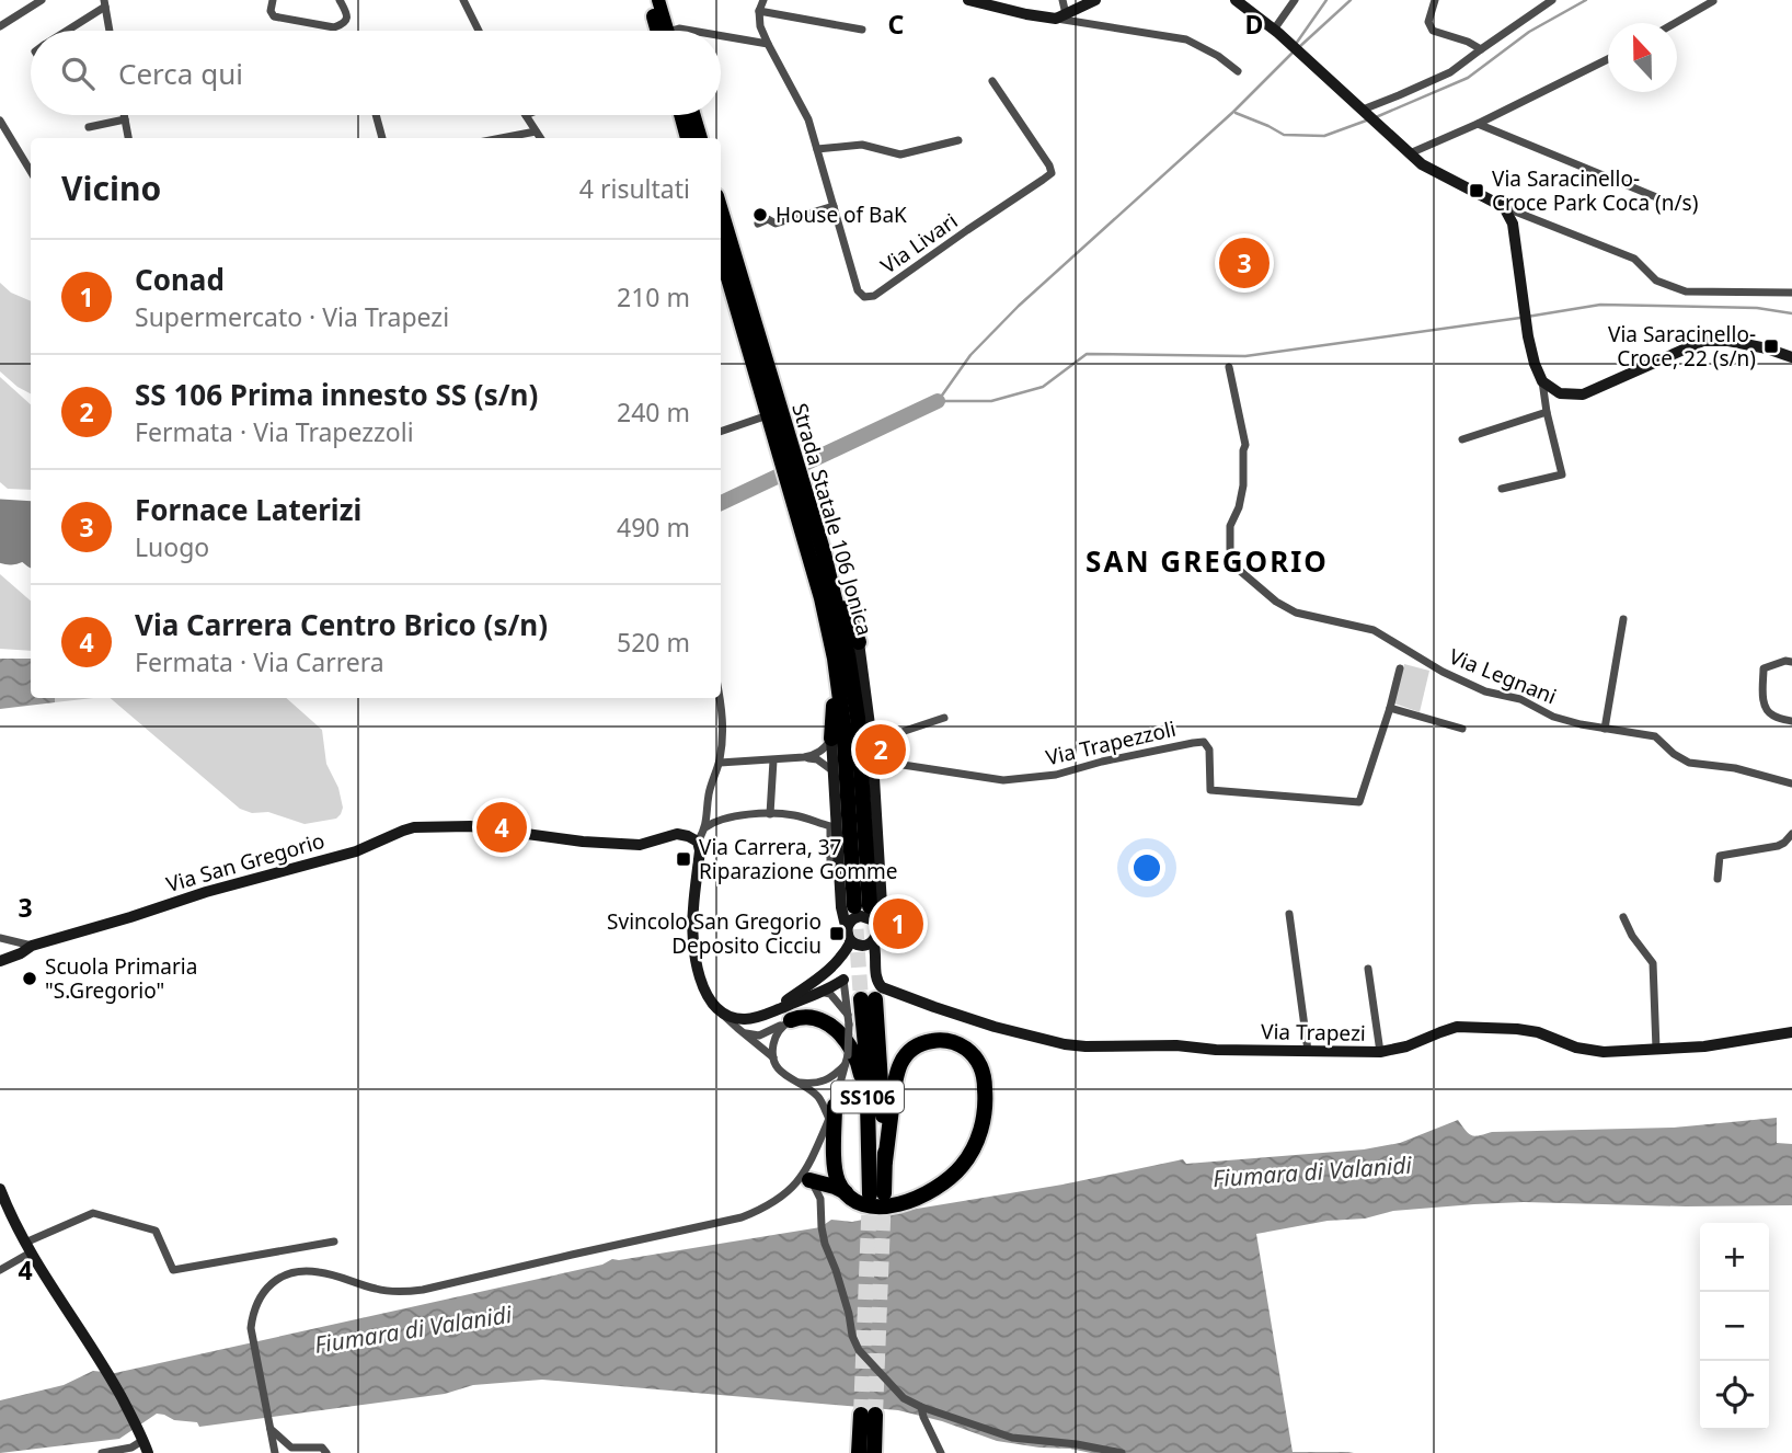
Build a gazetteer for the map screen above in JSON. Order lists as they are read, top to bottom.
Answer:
{
  "streets": {
    "highway": ["Strada Statale 106 Jonica", "SS106"],
    "street": [
      "Via Livari",
      "Via Legnani",
      "Via Trapezzoli",
      "Via San Gregorio",
      "Via Trapezi"
    ]
  },
  "districts": ["SAN GREGORIO"],
  "water": ["Fiumara di Valanidi"],
  "places": {
    "transit": [
      "Via Saracinello- Croce Park Coca (n/s)",
      "Via Saracinello- Croce, 22 (s/n)",
      "Via Carrera, 37 Riparazione Gomme",
      "Svincolo San Gregorio Deposito Cicciu"
    ],
    "other": ["House of BaK", "Scuola Primaria \"S.Gregorio\""]
  },
  "north": "top",
  "page": {
    "search": "Cerca qui",
    "heading": ["Vicino", "4 risultati"],
    "pins": [
      "3",
      "2",
      "4",
      "1"
    ],
    "list": [
      {
        "mark": "1",
        "name": "Conad",
        "note": "Supermercato · Via Trapezi",
        "value": "210 m"
      },
      {
        "mark": "2",
        "name": "SS 106 Prima innesto SS (s/n)",
        "note": "Fermata · Via Trapezzoli",
        "value": "240 m"
      },
      {
        "mark": "3",
        "name": "Fornace Laterizi",
        "note": "Luogo",
        "value": "490 m"
      },
      {
        "mark": "4",
        "name": "Via Carrera Centro Brico (s/n)",
        "note": "Fermata · Via Carrera",
        "value": "520 m"
      }
    ],
    "map_buttons": ["+", "−"]
  },
  "grid": {
    "columns": ["C", "D"],
    "rows": ["3", "4"]
  }
}
